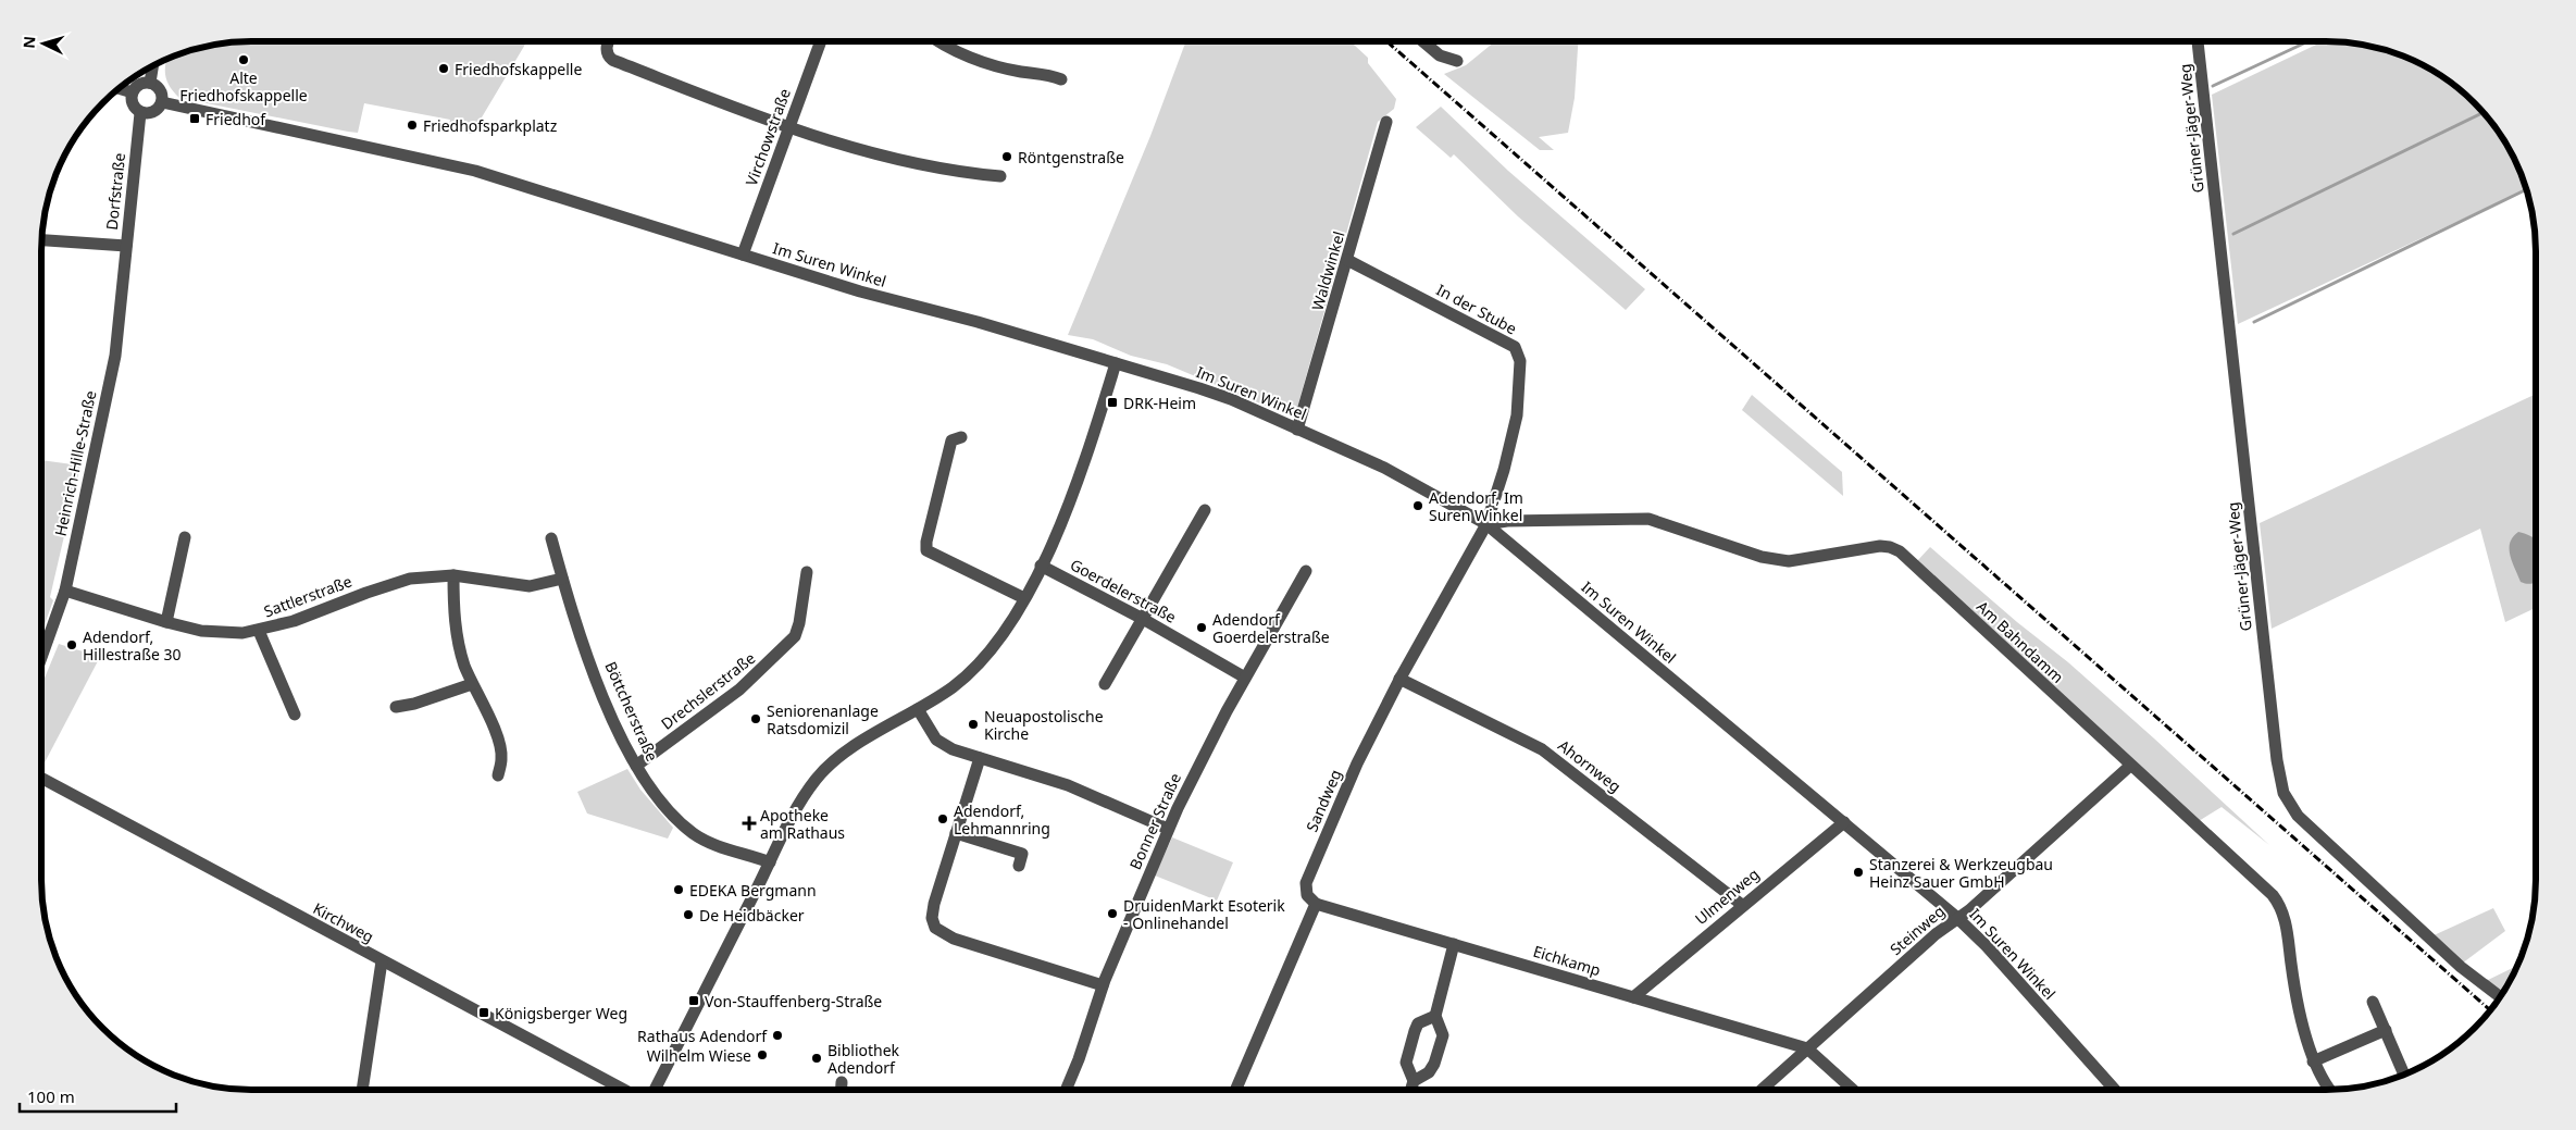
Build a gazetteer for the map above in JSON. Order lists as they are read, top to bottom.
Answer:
{
  "streets": {
    "street": [
      "Grüner-Jäger-Weg",
      "Virchowstraße",
      "Dorfstraße",
      "Im Suren Winkel",
      "Waldwinkel",
      "In der Stube",
      "Heinrich-Hille-Straße",
      "Goerdelerstraße",
      "Sattlerstraße",
      "Am Bahndamm",
      "Drechslerstraße",
      "Böttcherstraße",
      "Ahornweg",
      "Sandweg",
      "Bonner Straße",
      "Ulmenweg",
      "Kirchweg",
      "Steinweg",
      "Eichkamp"
    ]
  },
  "crossings": [
    ["Virchowstraße", "Im Suren Winkel"],
    ["Dorfstraße", "Im Suren Winkel"],
    ["Dorfstraße", "Heinrich-Hille-Straße"],
    ["Im Suren Winkel", "Waldwinkel"],
    ["Im Suren Winkel", "In der Stube"],
    ["Im Suren Winkel", "Am Bahndamm"],
    ["Im Suren Winkel", "Sandweg"],
    ["Im Suren Winkel", "Ulmenweg"],
    ["Im Suren Winkel", "Steinweg"],
    ["Waldwinkel", "In der Stube"],
    ["In der Stube", "Am Bahndamm"],
    ["In der Stube", "Sandweg"],
    ["Heinrich-Hille-Straße", "Sattlerstraße"],
    ["Goerdelerstraße", "Bonner Straße"],
    ["Sattlerstraße", "Böttcherstraße"],
    ["Am Bahndamm", "Sandweg"],
    ["Am Bahndamm", "Steinweg"],
    ["Drechslerstraße", "Böttcherstraße"],
    ["Ahornweg", "Sandweg"],
    ["Ahornweg", "Ulmenweg"],
    ["Sandweg", "Eichkamp"],
    ["Ulmenweg", "Eichkamp"],
    ["Steinweg", "Eichkamp"]
  ],
  "places": {
    "other": [
      "Alte Friedhofskappelle",
      "Friedhofskappelle",
      "Friedhofsparkplatz",
      "Röntgenstraße",
      "Adendorf, Im Suren Winkel",
      "Adendorf Goerdelerstraße",
      "Adendorf, Hillestraße 30",
      "Seniorenanlage Ratsdomizil",
      "Neuapostolische Kirche",
      "Adendorf, Lehmannring",
      "Stanzerei & Werkzeugbau Heinz Sauer GmbH",
      "EDEKA Bergmann",
      "DruidenMarkt Esoterik - Onlinehandel",
      "De Heidbäcker",
      "Rathaus Adendorf",
      "Wilhelm Wiese",
      "Bibliothek Adendorf"
    ],
    "transit": [
      "Friedhof",
      "DRK-Heim",
      "Von-Stauffenberg-Straße",
      "Königsberger Weg"
    ],
    "health": ["Apotheke am Rathaus"]
  },
  "scale_bar": "100 m",
  "north": "left"
}
